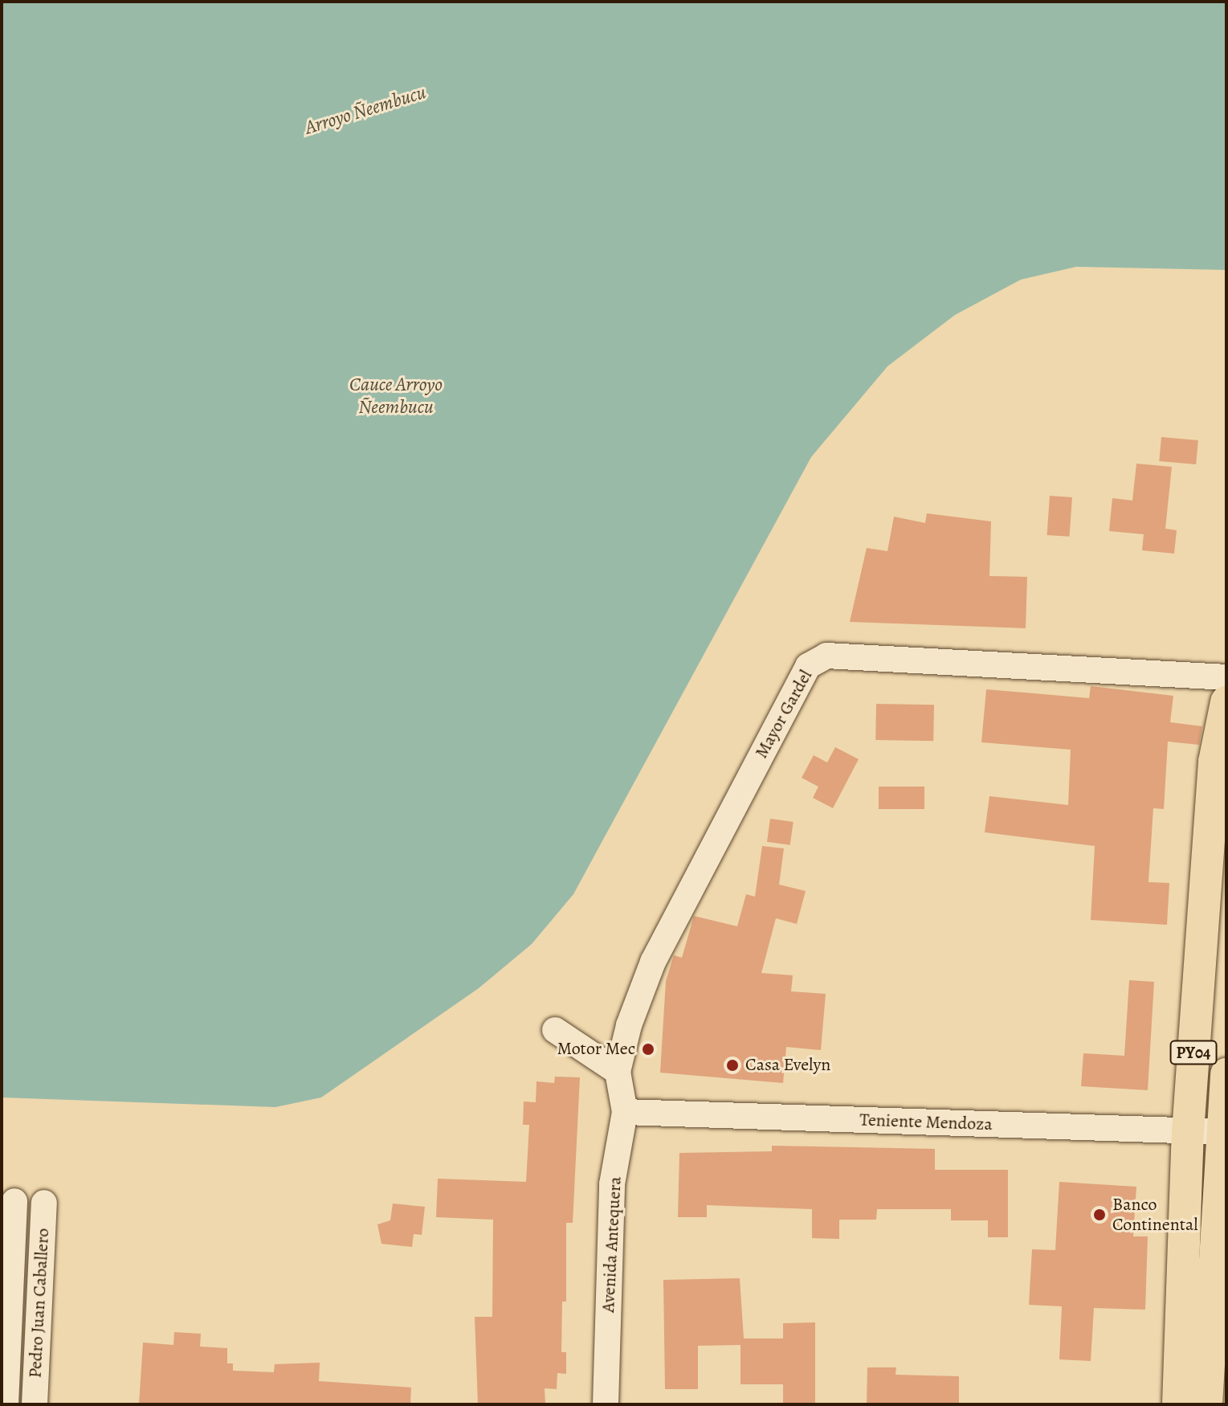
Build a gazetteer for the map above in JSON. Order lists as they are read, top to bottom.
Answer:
{
  "streets": {
    "main road": ["PY04"],
    "street": [
      "Mayor Gardel",
      "Teniente Mendoza",
      "Avenida Antequera",
      "Pedro Juan Caballero"
    ]
  },
  "crossings": [
    ["Mayor Gardel", "Teniente Mendoza"],
    ["Mayor Gardel", "Avenida Antequera"],
    ["PY04", "Teniente Mendoza"],
    ["Teniente Mendoza", "Avenida Antequera"]
  ],
  "water": ["Arroyo Ñeembucu", "Cauce Arroyo Ñeembucu"],
  "places": ["Motor Mec", "Casa Evelyn", "Banco Continental"]
}
